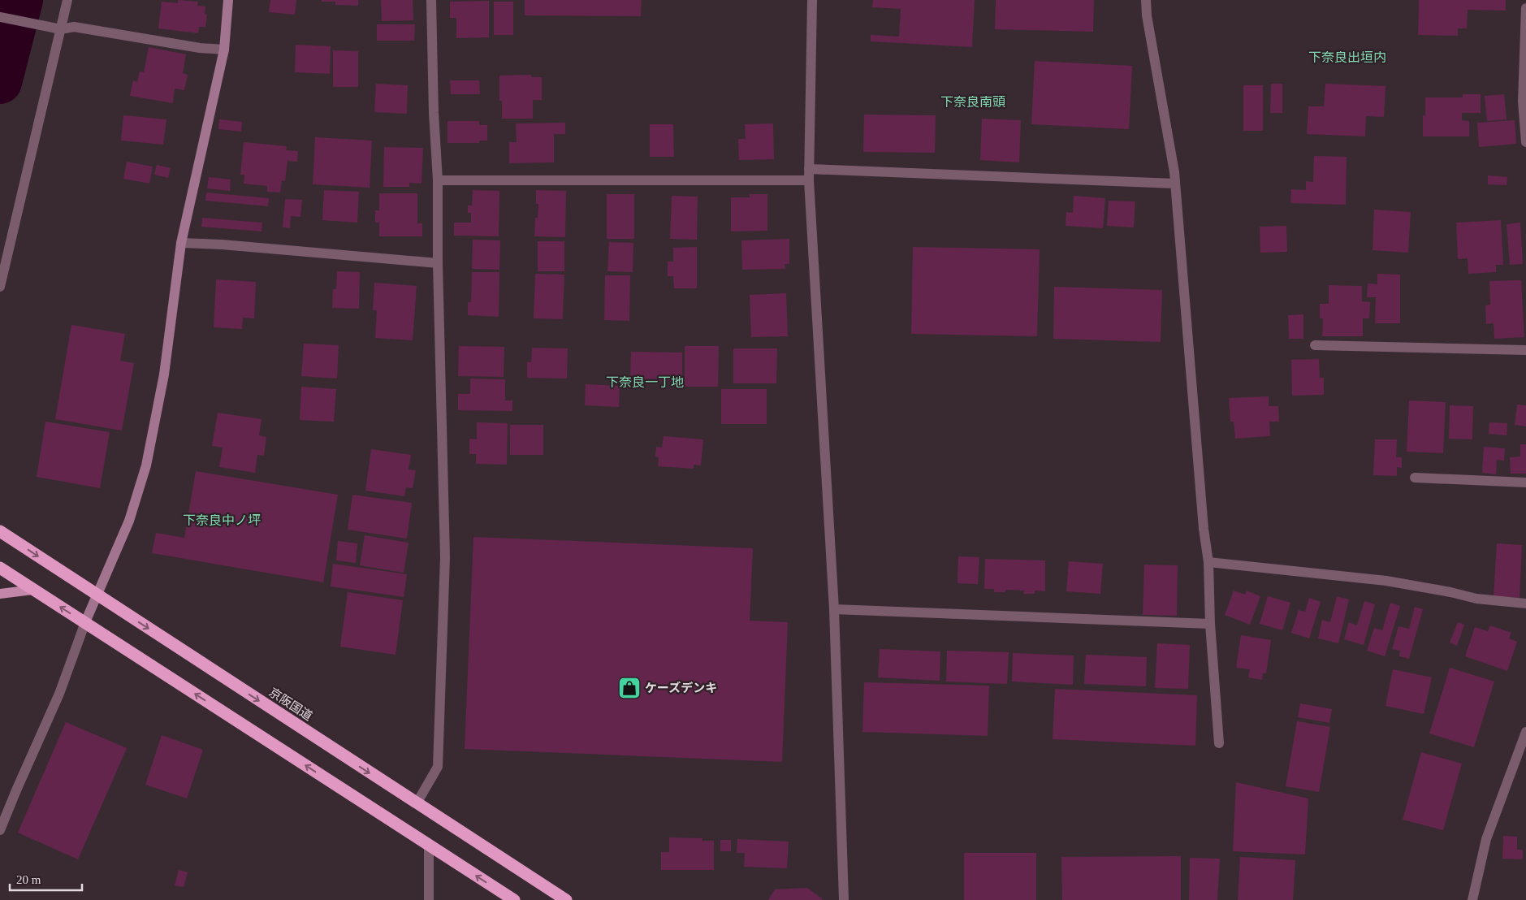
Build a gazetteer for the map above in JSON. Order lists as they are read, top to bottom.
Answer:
{
  "streets": {
    "highway": ["京阪国道"]
  },
  "districts": [
    "下奈良出垣内",
    "下奈良南頭",
    "下奈良一丁地",
    "下奈良中ノ坪"
  ],
  "places": {
    "shop": ["ケーズデンキ"]
  },
  "scale_bar": "20 m"
}
